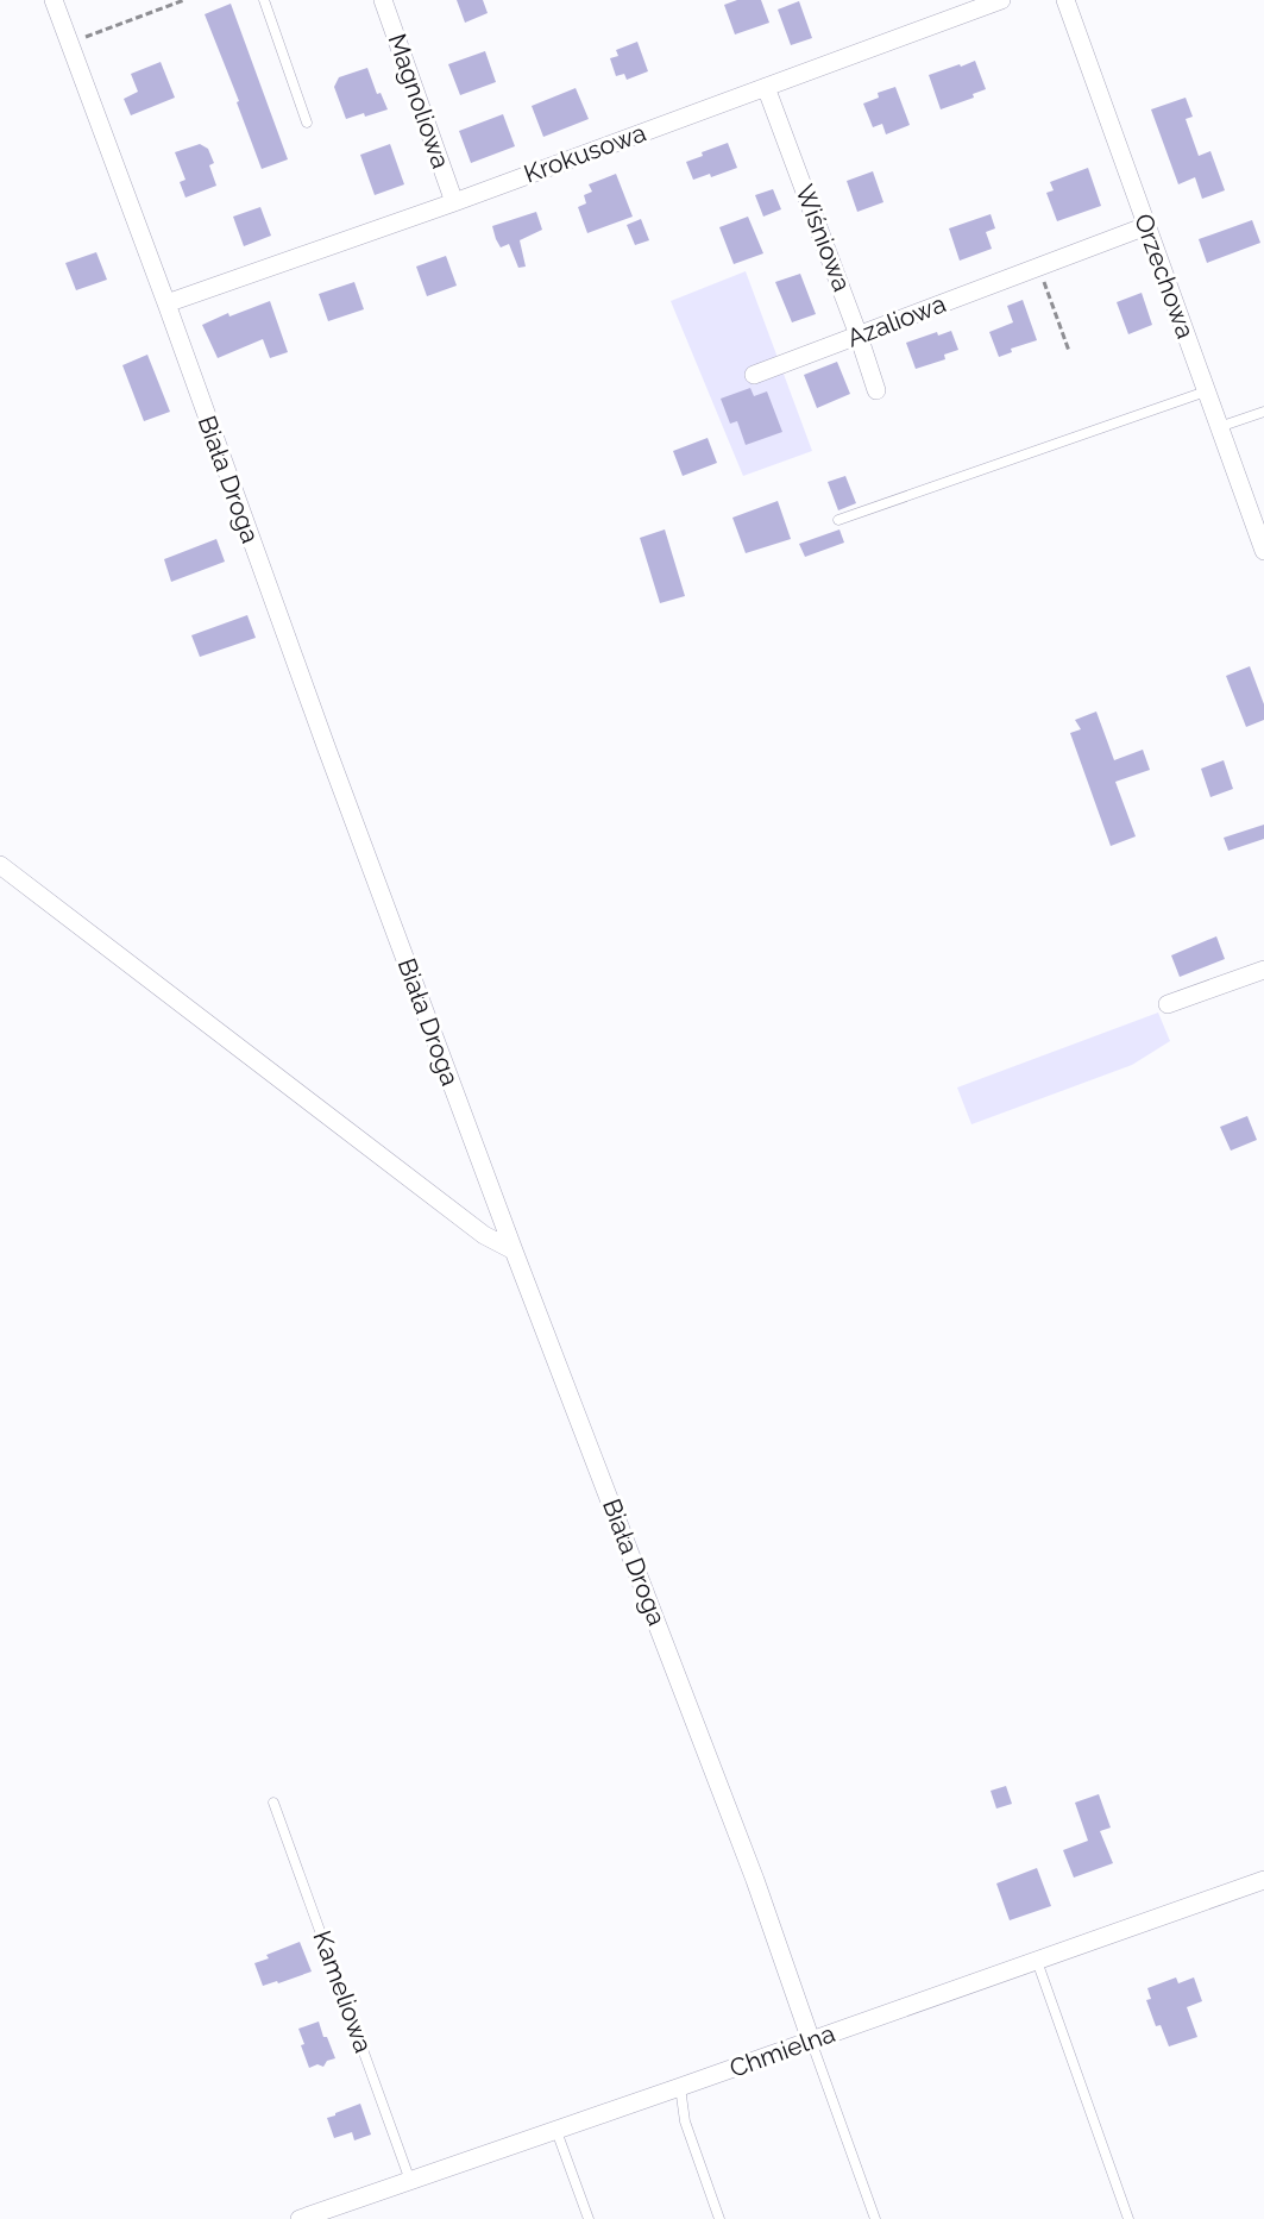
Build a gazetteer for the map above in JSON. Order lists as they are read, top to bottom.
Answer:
{
  "streets": {
    "street": [
      "Magnoliowa",
      "Krokusowa",
      "Wiśniowa",
      "Orzechowa",
      "Azaliowa",
      "Biała Droga",
      "Chmielna"
    ],
    "lane": ["Kameliowa"]
  },
  "crossings": [
    ["Magnoliowa", "Krokusowa"],
    ["Krokusowa", "Wiśniowa"],
    ["Krokusowa", "Biała Droga"],
    ["Wiśniowa", "Azaliowa"],
    ["Orzechowa", "Azaliowa"],
    ["Biała Droga", "Chmielna"],
    ["Kameliowa", "Chmielna"]
  ]
}
